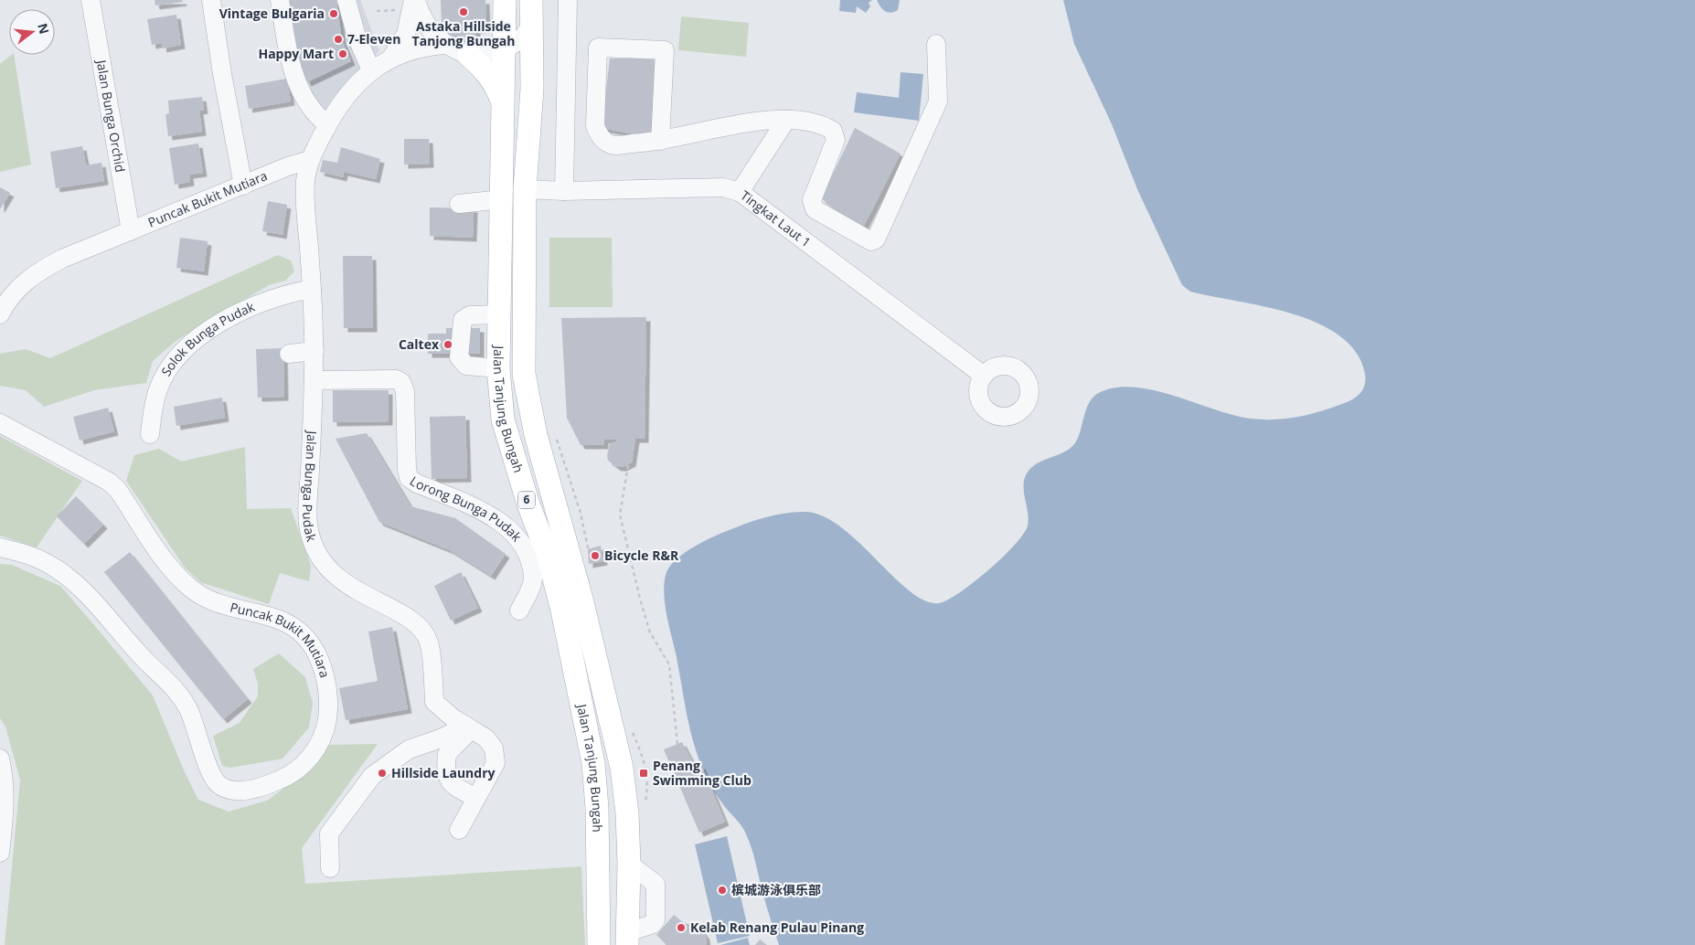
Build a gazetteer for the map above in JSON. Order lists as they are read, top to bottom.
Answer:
{
  "streets": {
    "main road": ["Jalan Tanjung Bungah", "6"],
    "street": [
      "Jalan Bunga Orchid",
      "Puncak Bukit Mutiara",
      "Tingkat Laut 1",
      "Solok Bunga Pudak",
      "Jalan Bunga Pudak",
      "Lorong Bunga Pudak"
    ]
  },
  "crossings": [
    ["Jalan Bunga Orchid", "Puncak Bukit Mutiara"],
    ["Puncak Bukit Mutiara", "Jalan Bunga Pudak"],
    ["Tingkat Laut 1", "Jalan Tanjung Bungah"],
    ["Solok Bunga Pudak", "Jalan Bunga Pudak"],
    ["Jalan Bunga Pudak", "Lorong Bunga Pudak"]
  ],
  "places": {
    "other": [
      "Astaka Hillside Tanjong Bungah",
      "Vintage Bulgaria",
      "7-Eleven",
      "Happy Mart",
      "Caltex",
      "Bicycle R&R",
      "Hillside Laundry",
      "槟城游泳俱乐部",
      "Kelab Renang Pulau Pinang"
    ],
    "transit": ["Penang Swimming Club"]
  },
  "north": "right"
}
